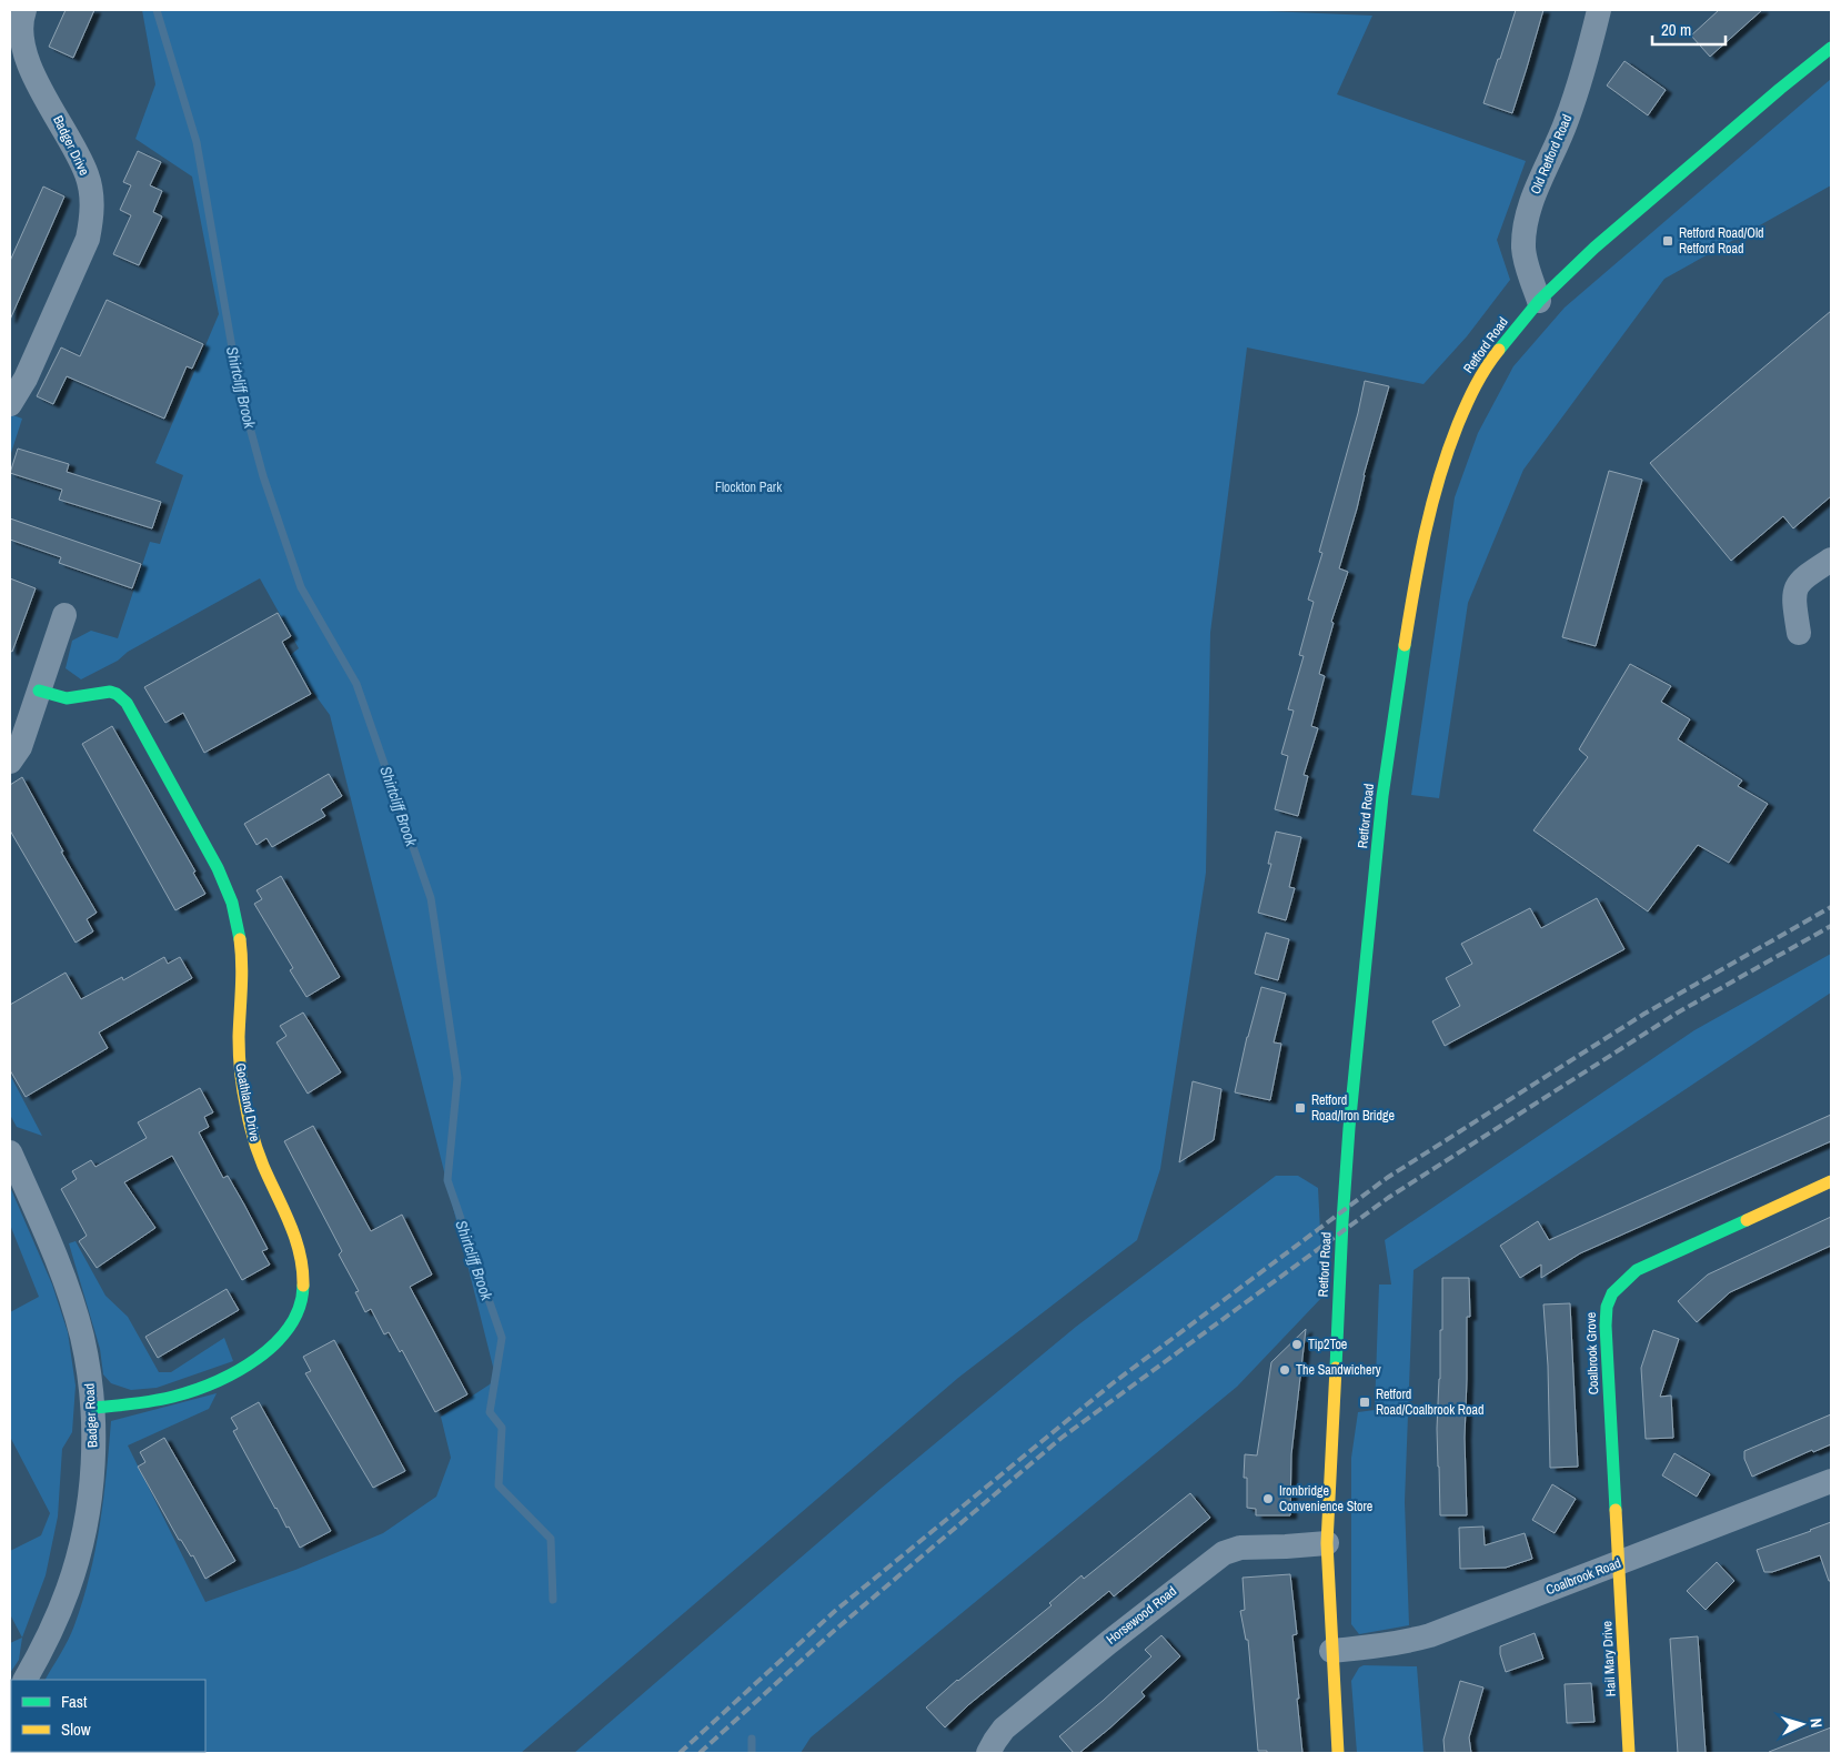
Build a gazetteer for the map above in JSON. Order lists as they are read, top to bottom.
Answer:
{
  "streets": {
    "main road": [
      "Retford Road",
      "Goathland Drive",
      "Coalbrook Grove",
      "Hail Mary Drive"
    ],
    "street": [
      "Badger Drive",
      "Old Retford Road",
      "Badger Road",
      "Coalbrook Road",
      "Horsewood Road"
    ]
  },
  "crossings": [
    ["Old Retford Road", "Retford Road"],
    ["Retford Road", "Coalbrook Road"],
    ["Retford Road", "Horsewood Road"],
    ["Goathland Drive", "Badger Road"],
    ["Coalbrook Grove", "Coalbrook Road"],
    ["Coalbrook Grove", "Hail Mary Drive"],
    ["Coalbrook Road", "Hail Mary Drive"]
  ],
  "water": ["Shirtcliff Brook"],
  "parks": ["Flockton Park"],
  "places": {
    "transit": ["Retford Road/Old Retford Road", "Retford Road/Iron Bridge", "Retford Road/Coalbrook Road"],
    "other": ["Tip2Toe", "The Sandwichery", "Ironbridge Convenience Store"]
  },
  "legend": ["Fast", "Slow"],
  "scale_bar": "20 m",
  "north": "right"
}
